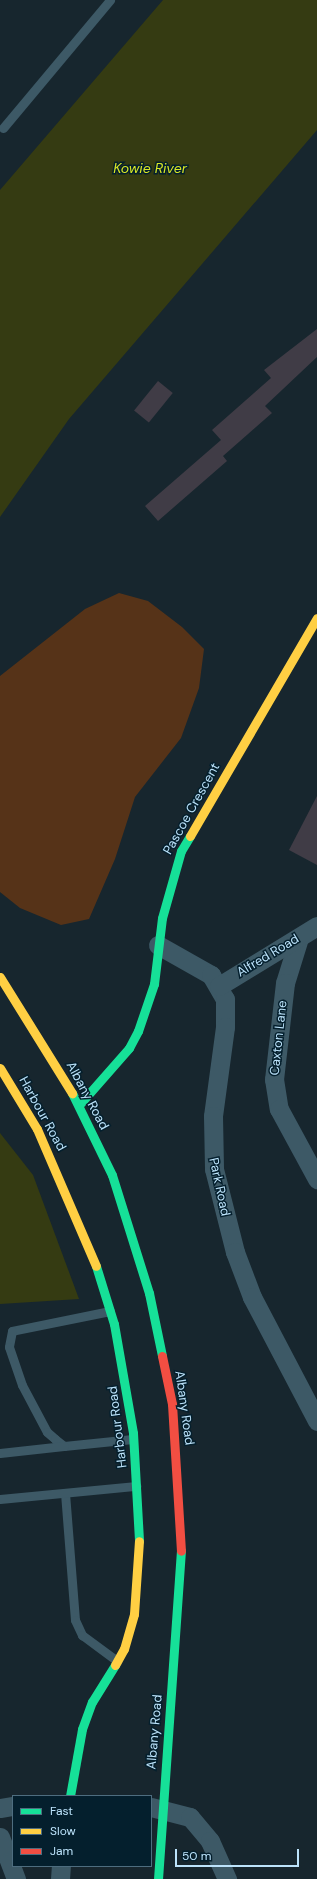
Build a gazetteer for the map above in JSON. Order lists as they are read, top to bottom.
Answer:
{
  "streets": {
    "street": [
      "Pascoe Crescent",
      "Alfred Road",
      "Caxton Lane",
      "Albany Road",
      "Harbour Road",
      "Park Road"
    ]
  },
  "crossings": [
    ["Pascoe Crescent", "Albany Road"],
    ["Pascoe Crescent", "Park Road"],
    ["Alfred Road", "Caxton Lane"],
    ["Alfred Road", "Park Road"]
  ],
  "water": ["Kowie River"],
  "legend": ["Fast", "Slow", "Jam"],
  "scale_bar": "50 m"
}
